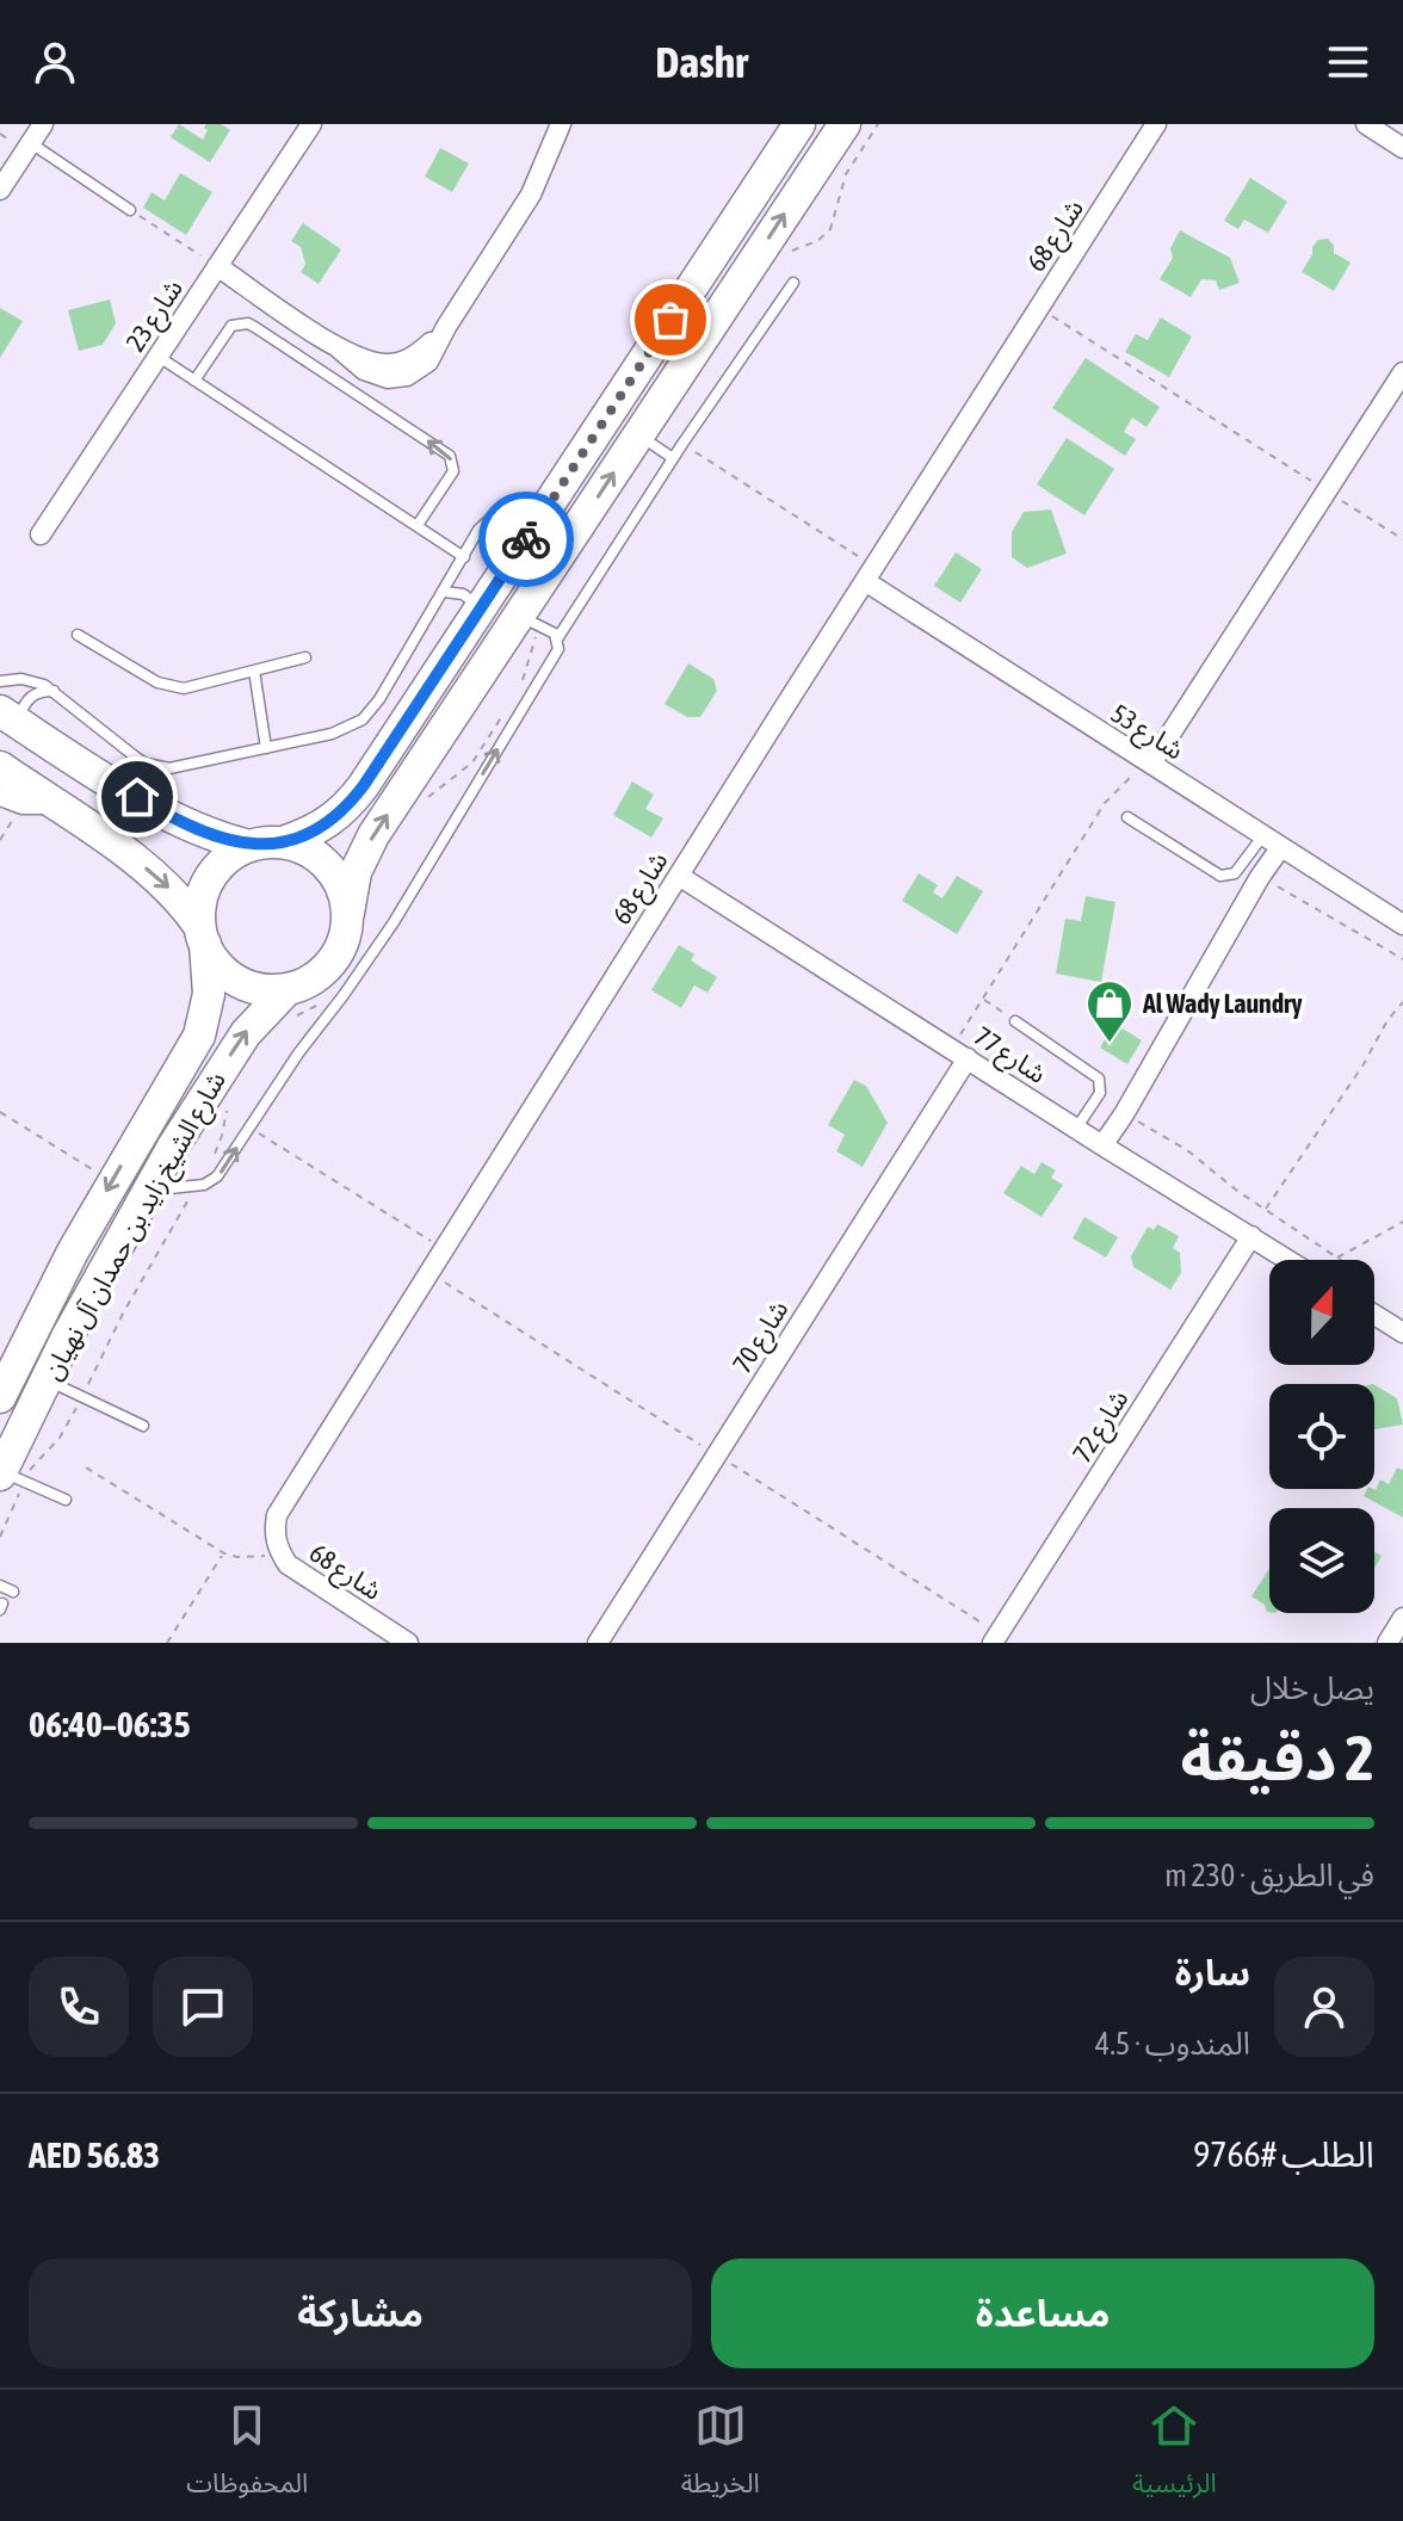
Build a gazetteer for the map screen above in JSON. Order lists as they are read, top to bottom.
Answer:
{
  "streets": {
    "main road": ["شارع الشيخ زايد بن حمدان آل نهيان"],
    "street": [
      "شارع 68",
      "شارع 23",
      "شارع 53",
      "شارع 77",
      "شارع 70",
      "شارع 72"
    ]
  },
  "crossings": [
    ["شارع 68", "شارع 53"],
    ["شارع 68", "شارع 77"],
    ["شارع 77", "شارع 70"],
    ["شارع 77", "شارع 72"]
  ],
  "places": {
    "shop": ["Al Wady Laundry"]
  },
  "north": "top",
  "page": {
    "header": "Dashr",
    "heading": ["2 دقيقة", "يصل خلال", "06:35–06:40"],
    "panel": [
      "سارة",
      "المندوب · 4.5",
      "الطلب #9766",
      "AED 56.83"
    ],
    "bar": "في الطريق · 230 m",
    "buttons": ["مساعدة", "مشاركة"],
    "tabs": ["الرئيسية", "الخريطة", "المحفوظات"]
  }
}
